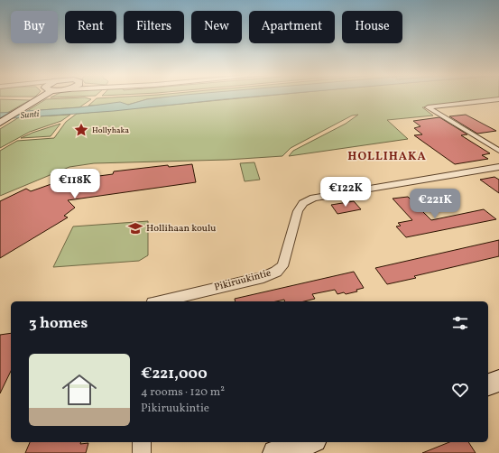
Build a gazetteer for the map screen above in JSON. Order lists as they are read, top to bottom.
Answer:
{
  "streets": {
    "street": ["Pikiruukintie"]
  },
  "districts": ["HOLLIHAKA"],
  "water": ["Sunti"],
  "places": {
    "place": ["Hollyhaka"],
    "school or university": ["Hollihaan koulu"]
  },
  "page": {
    "chip": [
      "Buy",
      "Rent",
      "Filters",
      "New",
      "Apartment",
      "House"
    ],
    "price": ["€118K", "€122K", "€221K"],
    "heading": "3 homes",
    "list": [
      {
        "name": "€221,000",
        "note": "4 rooms · 120 m² · Pikiruukintie"
      }
    ]
  }
}
